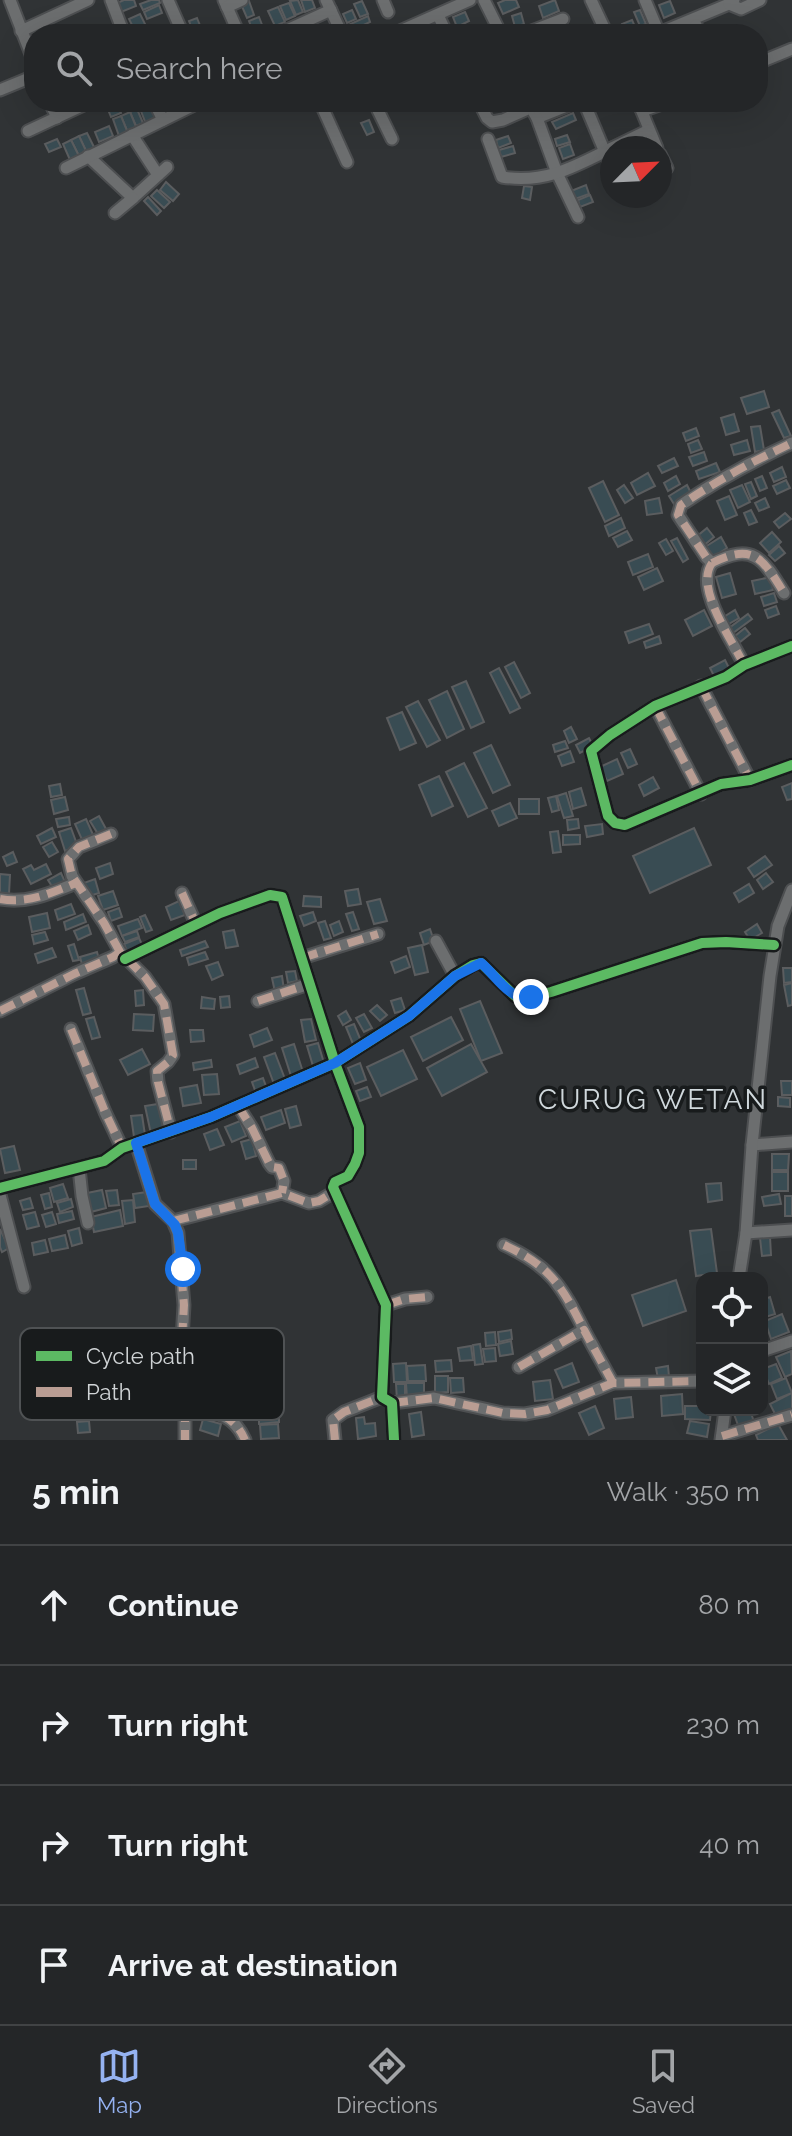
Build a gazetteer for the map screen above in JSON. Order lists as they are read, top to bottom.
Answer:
{
  "districts": ["CURUG WETAN"],
  "legend": ["Cycle path", "Path"],
  "north": "top right",
  "page": {
    "search": "Search here",
    "heading": ["5 min", "Walk · 350 m"],
    "list": [
      ["Continue", "80 m"],
      ["Turn right", "230 m"],
      ["Turn right", "40 m"],
      "Arrive at destination"
    ],
    "nav": ["Map", "Directions", "Saved"]
  }
}
